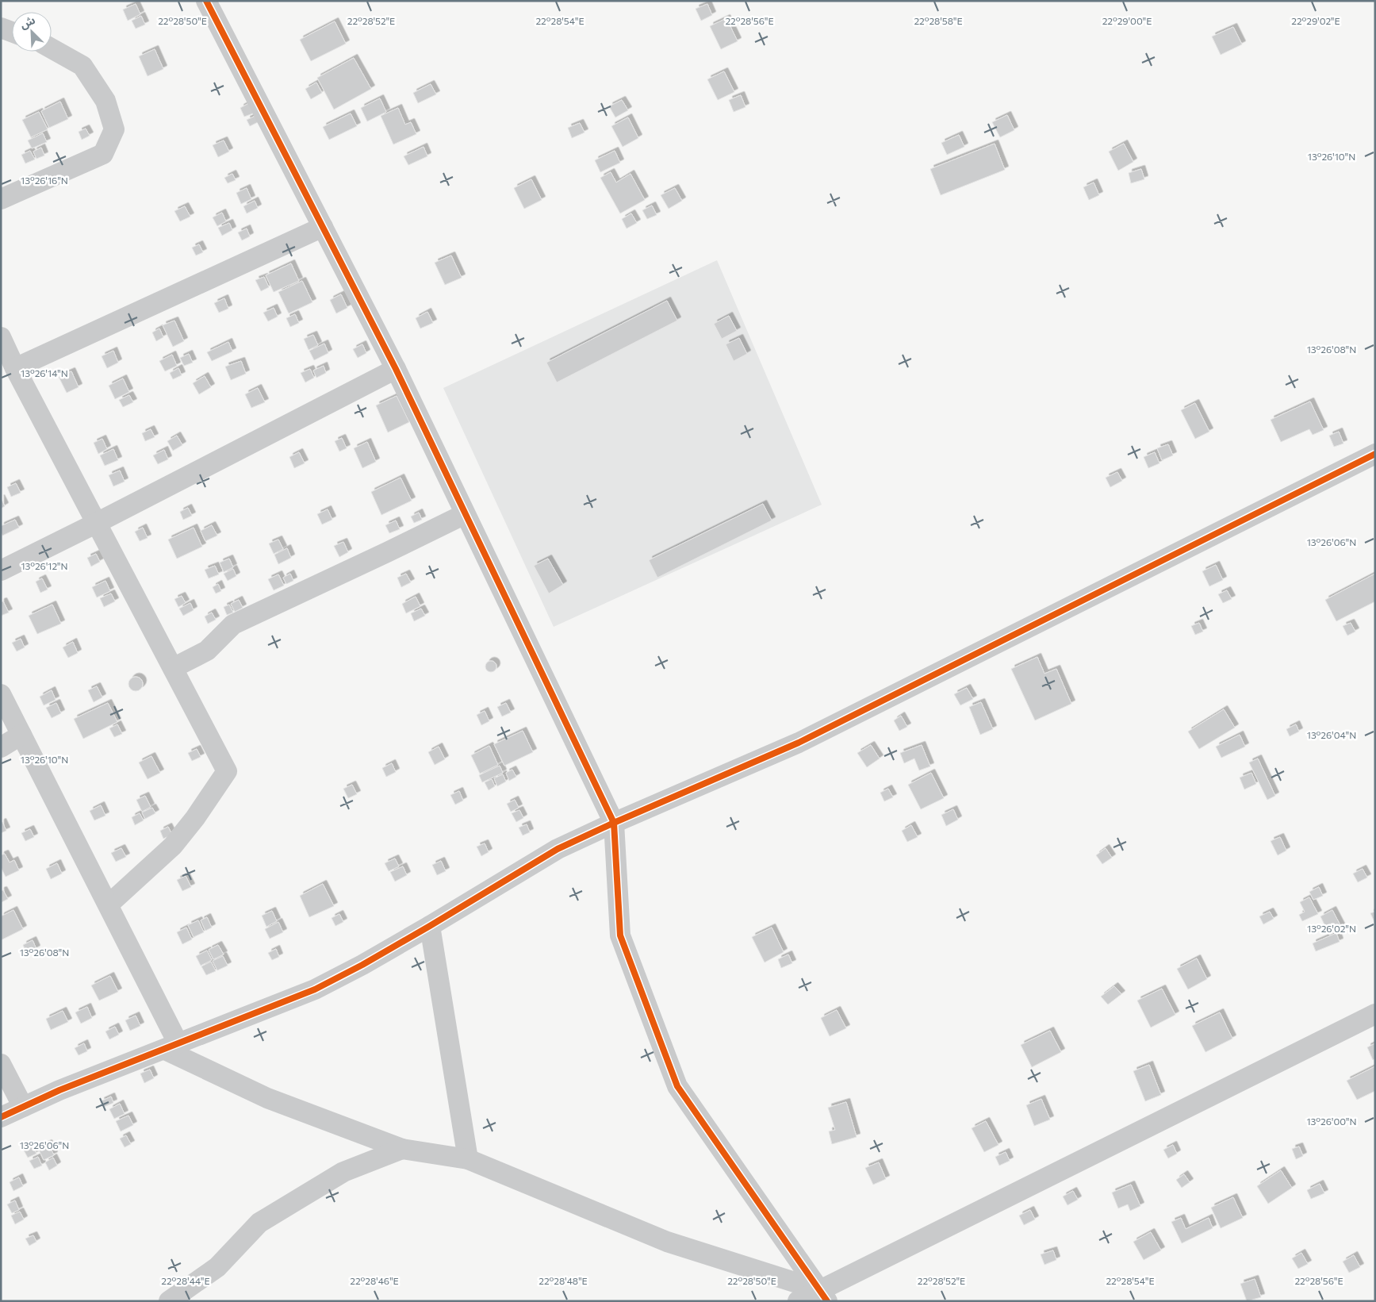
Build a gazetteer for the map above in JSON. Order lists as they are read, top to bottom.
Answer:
{
  "north": "top left",
  "coordinates": [
    "22°28'50\"E",
    "22°28'52\"E",
    "22°28'54\"E",
    "22°28'56\"E",
    "22°29'00\"E",
    "22°28'58\"E",
    "22°29'02\"E",
    "13°26'10\"N",
    "13°26'16\"N",
    "13°26'08\"N",
    "13°26'14\"N",
    "13°26'06\"N",
    "13°26'12\"N",
    "13°26'04\"N",
    "13°26'02\"N",
    "13°26'00\"N",
    "22°28'44\"E",
    "22°28'46\"E",
    "22°28'48\"E"
  ]
}
